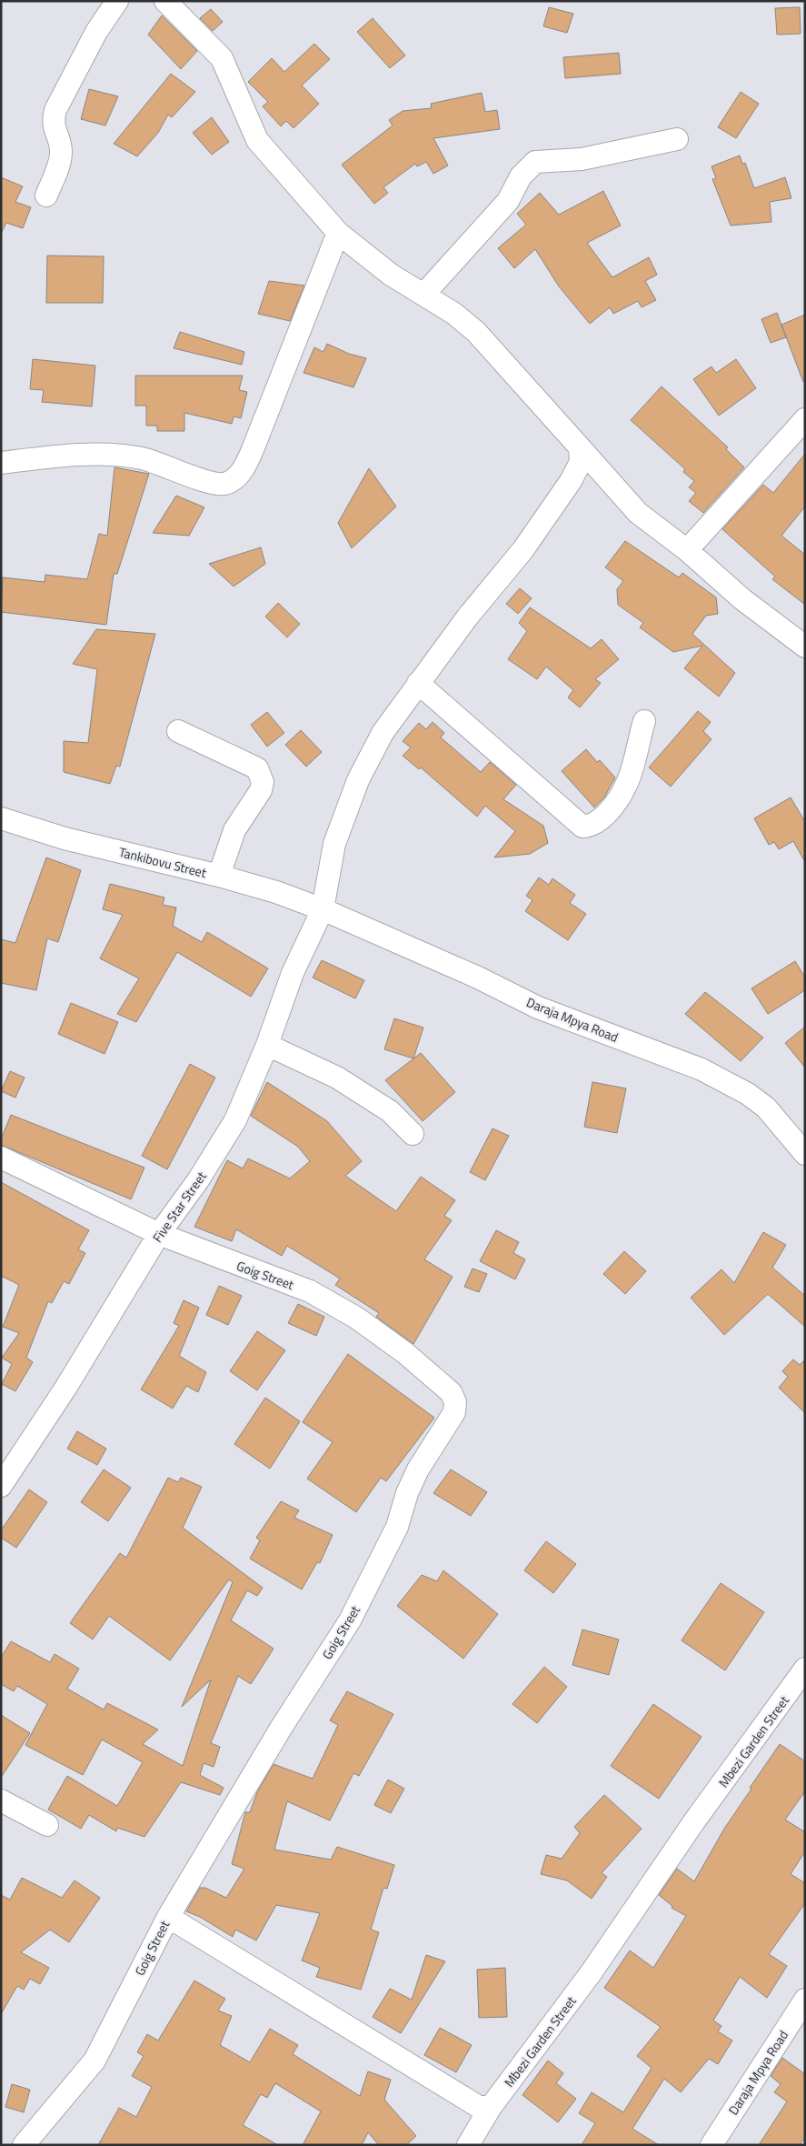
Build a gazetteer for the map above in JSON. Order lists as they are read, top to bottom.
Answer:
{
  "streets": {
    "street": [
      "Tankibovu Street",
      "Daraja Mpya Road",
      "Five Star Street",
      "Goig Street",
      "Mbezi Garden Street"
    ]
  },
  "crossings": [
    ["Tankibovu Street", "Daraja Mpya Road"],
    ["Tankibovu Street", "Five Star Street"],
    ["Daraja Mpya Road", "Five Star Street"],
    ["Five Star Street", "Goig Street"]
  ]
}
